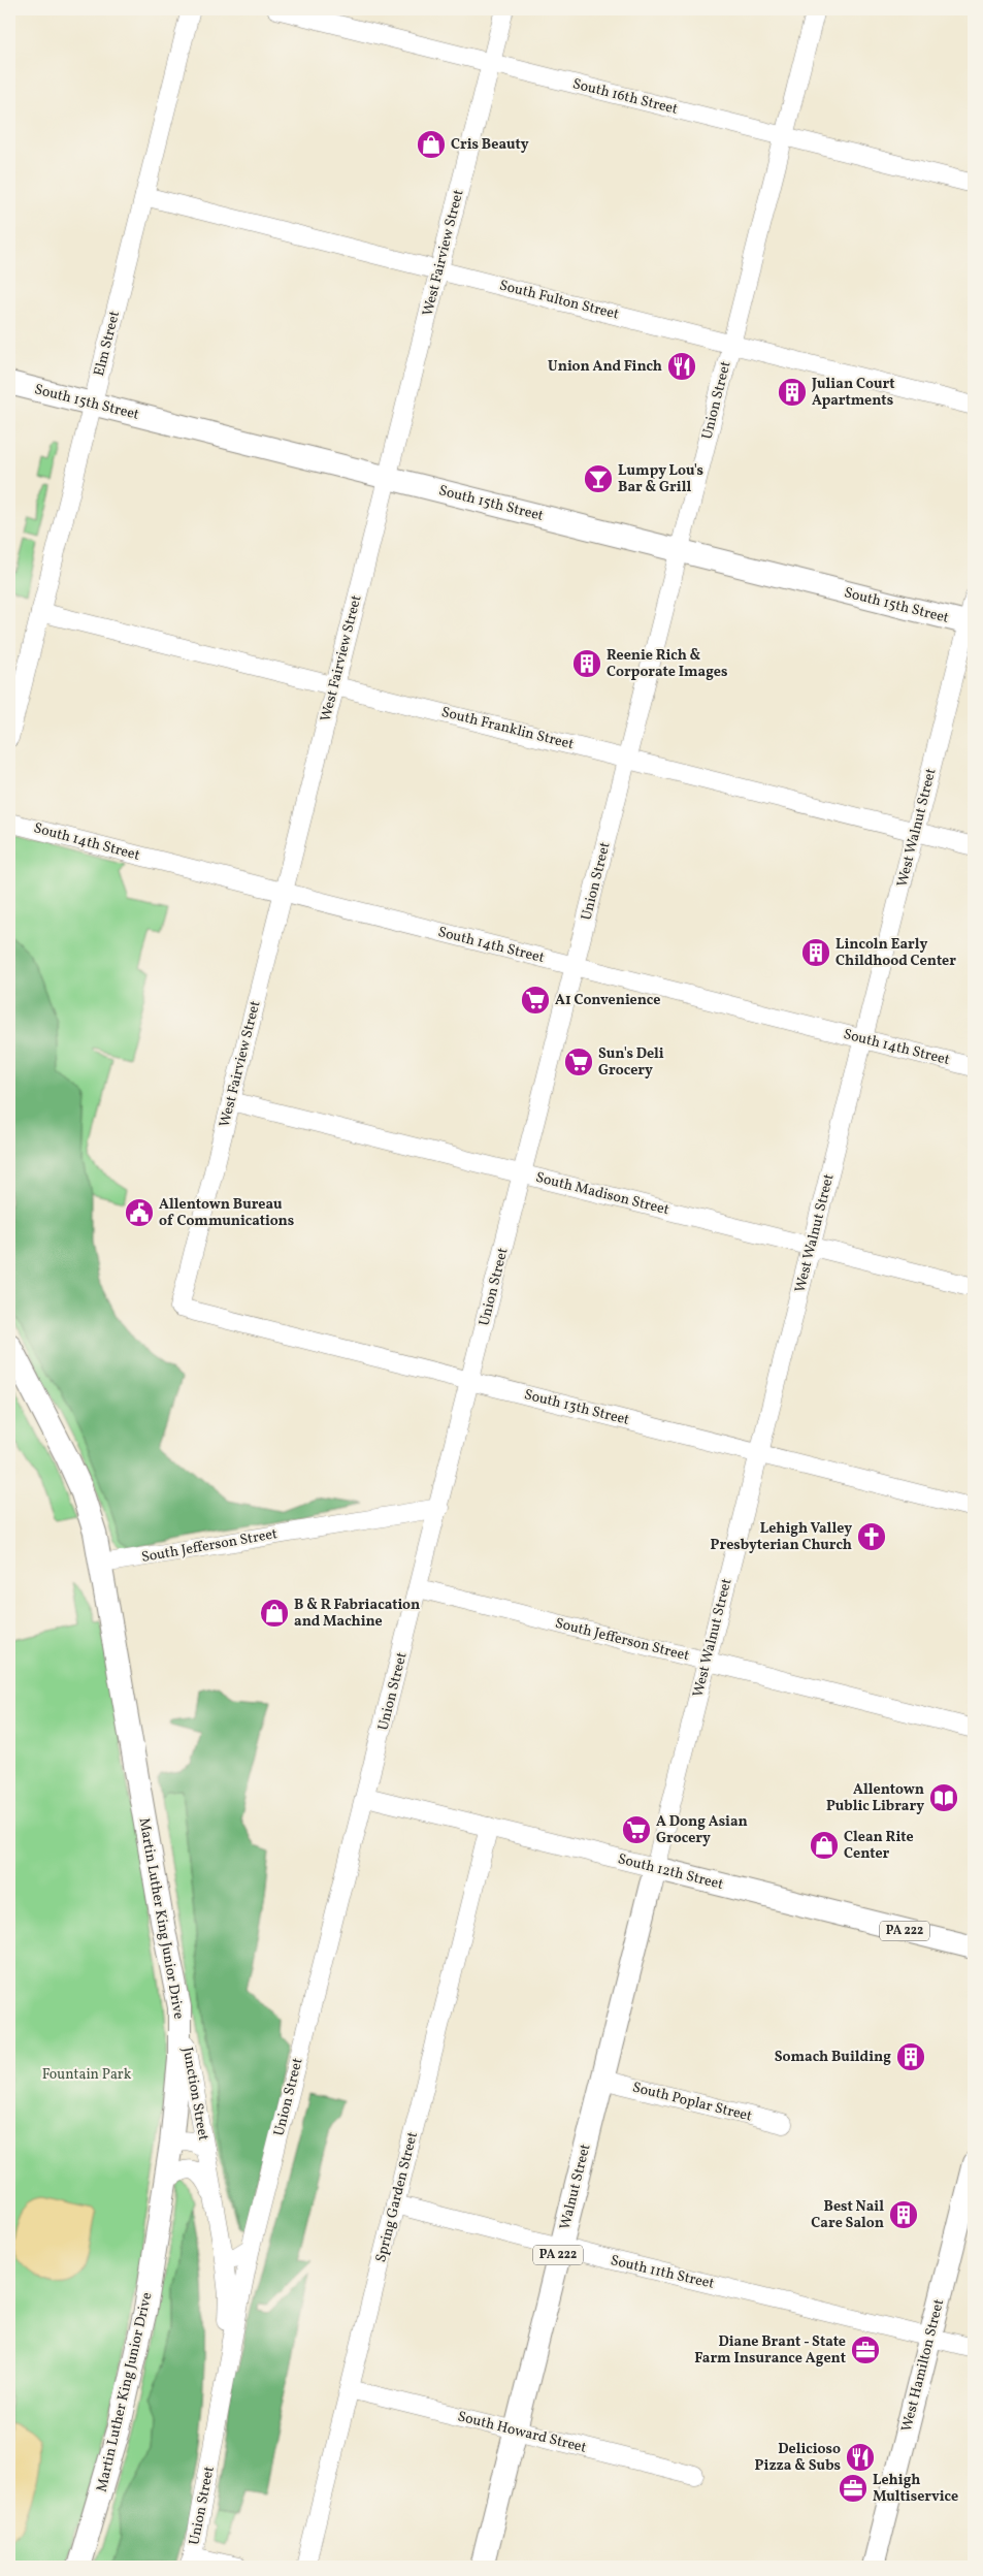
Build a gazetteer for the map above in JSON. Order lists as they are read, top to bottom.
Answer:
{
  "streets": {
    "main road": [
      "South 15th Street",
      "South 12th Street",
      "Martin Luther King Junior Drive",
      "PA 222",
      "Walnut Street",
      "West Hamilton Street"
    ],
    "street": [
      "South 16th Street",
      "West Fairview Street",
      "South Fulton Street",
      "Elm Street",
      "Union Street",
      "South Franklin Street",
      "West Walnut Street",
      "South 14th Street",
      "South Madison Street",
      "South 13th Street",
      "South Jefferson Street",
      "Junction Street",
      "South Poplar Street",
      "Spring Garden Street",
      "South 11th Street",
      "South Howard Street"
    ]
  },
  "crossings": [
    ["South 16th Street", "West Fairview Street"],
    ["South 16th Street", "Union Street"],
    ["West Fairview Street", "South Fulton Street"],
    ["West Fairview Street", "South 15th Street"],
    ["West Fairview Street", "South Franklin Street"],
    ["West Fairview Street", "South 14th Street"],
    ["West Fairview Street", "South Madison Street"],
    ["West Fairview Street", "South 13th Street"],
    ["South Fulton Street", "Elm Street"],
    ["South Fulton Street", "Union Street"],
    ["Elm Street", "South 15th Street"],
    ["Elm Street", "South Franklin Street"],
    ["Union Street", "South 15th Street"],
    ["Union Street", "South Franklin Street"],
    ["Union Street", "South 14th Street"],
    ["Union Street", "South Madison Street"],
    ["Union Street", "South 13th Street"],
    ["Union Street", "South Jefferson Street"],
    ["Union Street", "South 12th Street"],
    ["Union Street", "Junction Street"],
    ["South 15th Street", "West Walnut Street"],
    ["South Franklin Street", "West Walnut Street"],
    ["West Walnut Street", "South 14th Street"],
    ["West Walnut Street", "South Madison Street"],
    ["West Walnut Street", "South 13th Street"],
    ["West Walnut Street", "South Jefferson Street"],
    ["West Walnut Street", "South 12th Street"],
    ["West Walnut Street", "Walnut Street"],
    ["South Jefferson Street", "Martin Luther King Junior Drive"],
    ["South 12th Street", "Walnut Street"],
    ["South 12th Street", "Spring Garden Street"],
    ["Martin Luther King Junior Drive", "Junction Street"],
    ["South Poplar Street", "Walnut Street"],
    ["Walnut Street", "South 11th Street"],
    ["Walnut Street", "South Howard Street"],
    ["Spring Garden Street", "South 11th Street"],
    ["Spring Garden Street", "South Howard Street"],
    ["South 11th Street", "West Hamilton Street"]
  ],
  "parks": ["Fountain Park"],
  "places": {
    "shop": ["Cris Beauty", "B & R Fabriacation and Machine", "Clean Rite Center"],
    "restaurant": ["Union And Finch", "Delicioso Pizza & Subs"],
    "building": [
      "Julian Court Apartments",
      "Reenie Rich & Corporate Images",
      "Lincoln Early Childhood Center",
      "Somach Building",
      "Best Nail Care Salon"
    ],
    "bar": ["Lumpy Lou's Bar & Grill"],
    "supermarket": ["A1 Convenience", "Sun's Deli Grocery", "A Dong Asian Grocery"],
    "public building": ["Allentown Bureau of Communications"],
    "church": ["Lehigh Valley Presbyterian Church"],
    "library": ["Allentown Public Library"],
    "office": ["Diane Brant - State Farm Insurance Agent", "Lehigh Multiservice"]
  }
}
